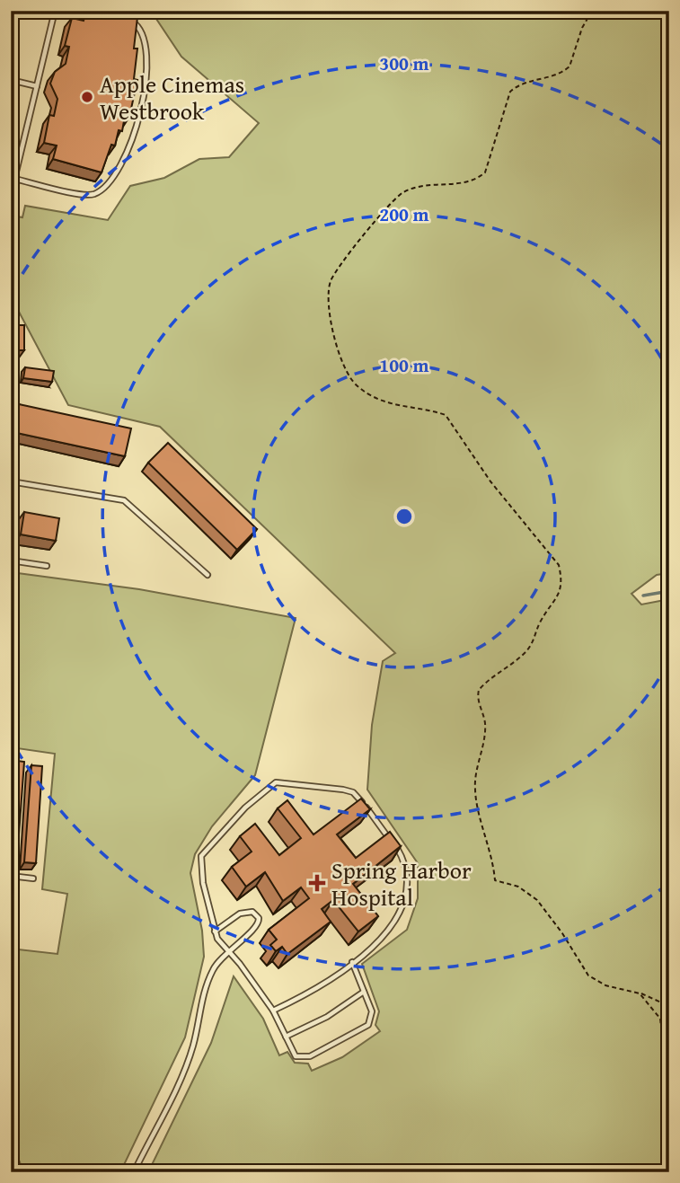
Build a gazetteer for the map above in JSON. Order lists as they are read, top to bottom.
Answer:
{
  "places": {
    "other": ["Apple Cinemas Westbrook"],
    "health": ["Spring Harbor Hospital"]
  },
  "rings": ["300 m", "200 m", "100 m"]
}
